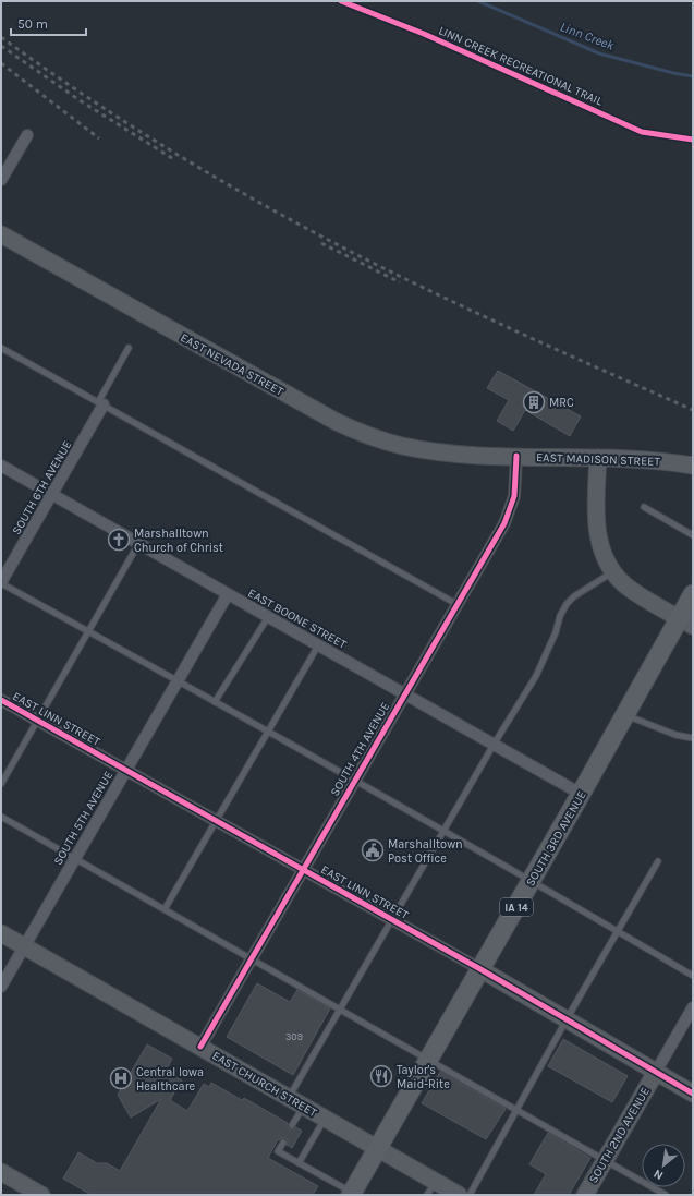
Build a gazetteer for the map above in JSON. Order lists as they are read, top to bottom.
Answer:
{
  "streets": {
    "main road": [
      "EAST NEVADA STREET",
      "EAST MADISON STREET",
      "EAST LINN STREET",
      "SOUTH 3RD AVENUE",
      "IA 14",
      "EAST CHURCH STREET",
      "SOUTH 2ND AVENUE"
    ],
    "street": [
      "SOUTH 6TH AVENUE",
      "EAST BOONE STREET",
      "SOUTH 4TH AVENUE",
      "SOUTH 5TH AVENUE"
    ],
    "cycle path": ["LINN CREEK RECREATIONAL TRAIL"]
  },
  "crossings": [
    ["EAST NEVADA STREET", "EAST MADISON STREET"],
    ["EAST MADISON STREET", "SOUTH 4TH AVENUE"],
    ["SOUTH 6TH AVENUE", "EAST BOONE STREET"],
    ["EAST BOONE STREET", "SOUTH 4TH AVENUE"],
    ["EAST BOONE STREET", "SOUTH 5TH AVENUE"],
    ["EAST BOONE STREET", "SOUTH 3RD AVENUE"],
    ["EAST LINN STREET", "SOUTH 4TH AVENUE"],
    ["EAST LINN STREET", "SOUTH 5TH AVENUE"],
    ["EAST LINN STREET", "SOUTH 3RD AVENUE"],
    ["EAST LINN STREET", "SOUTH 2ND AVENUE"],
    ["SOUTH 4TH AVENUE", "EAST CHURCH STREET"],
    ["SOUTH 5TH AVENUE", "EAST CHURCH STREET"],
    ["SOUTH 3RD AVENUE", "EAST CHURCH STREET"]
  ],
  "water": ["Linn Creek"],
  "places": {
    "building": ["MRC"],
    "church": ["Marshalltown Church of Christ"],
    "public building": ["Marshalltown Post Office"],
    "restaurant": ["Taylor's Maid-Rite"],
    "hospital": ["Central Iowa Healthcare"]
  },
  "house_numbers": ["309"],
  "scale_bar": "50 m",
  "north": "bottom left"
}
